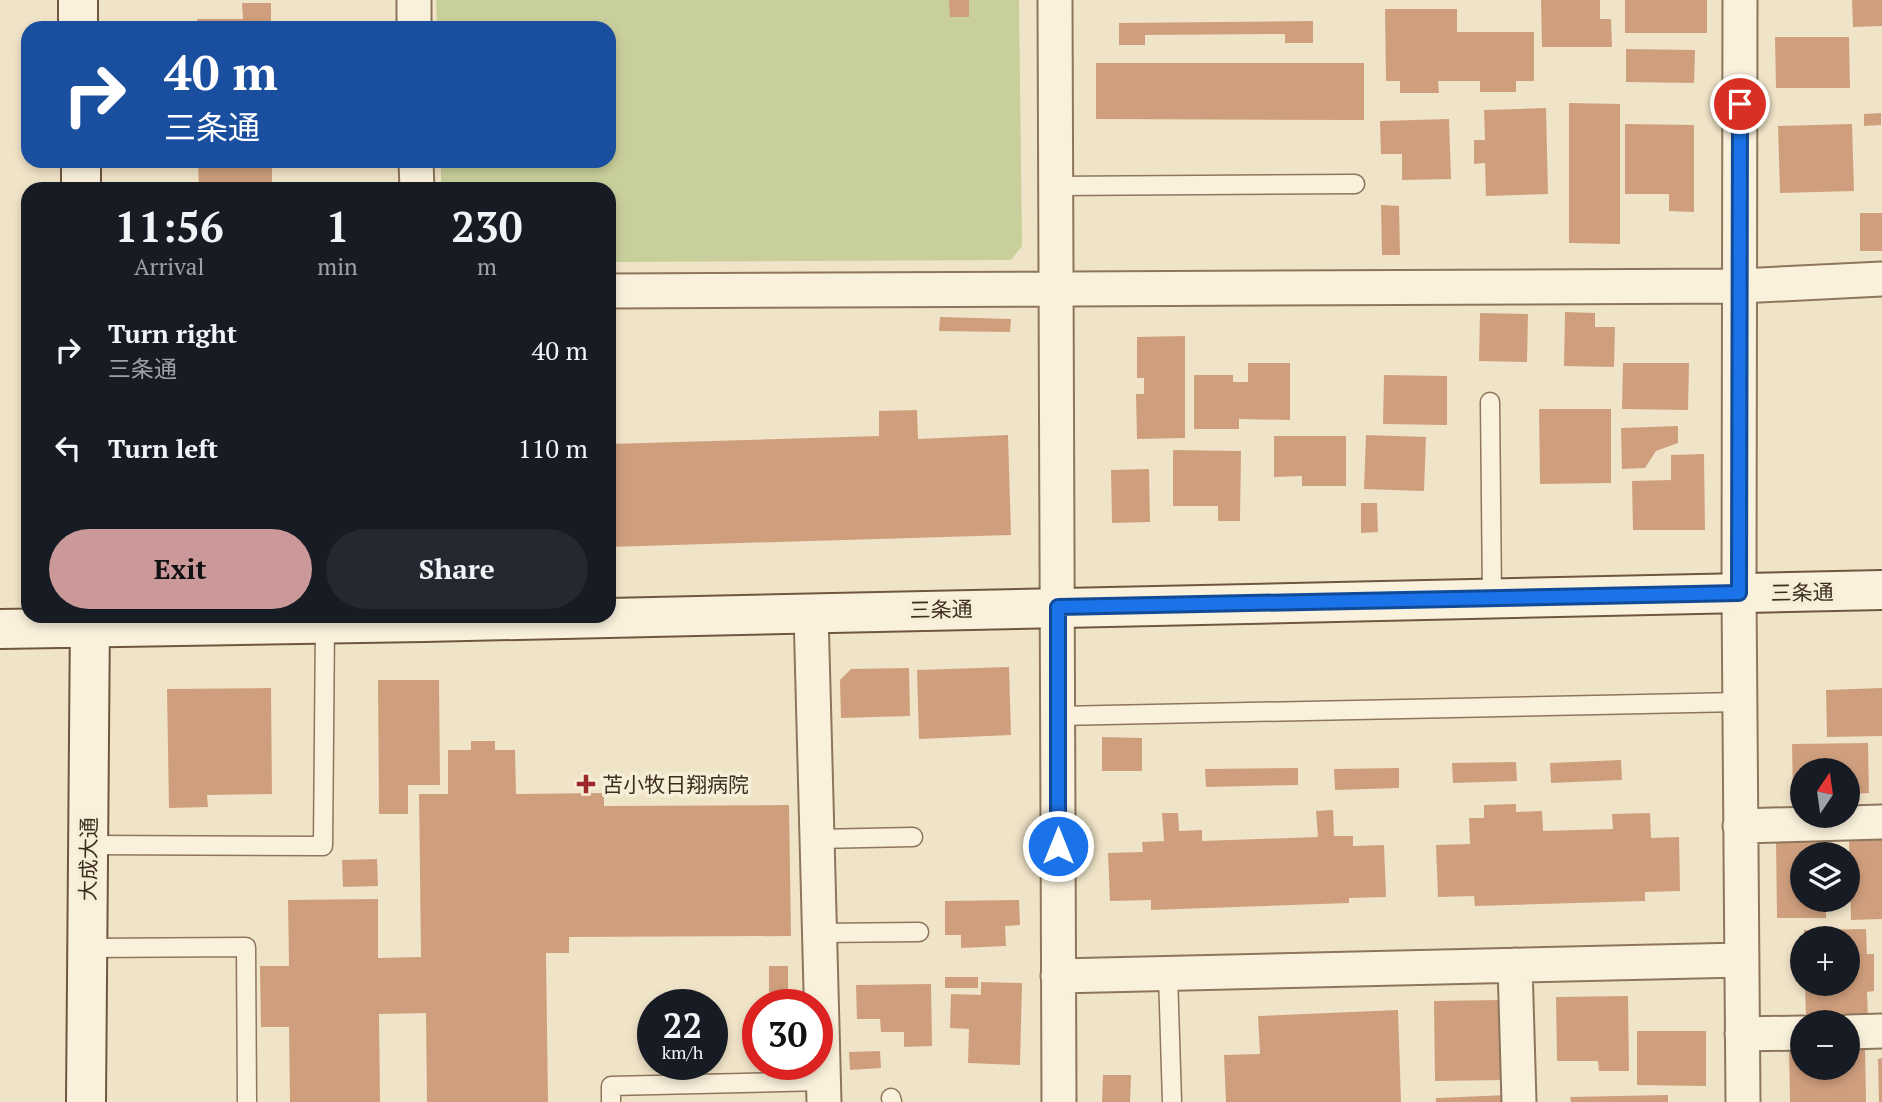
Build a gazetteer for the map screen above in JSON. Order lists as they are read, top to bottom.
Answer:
{
  "streets": {
    "street": ["三条通", "大成大通"]
  },
  "places": {
    "health": ["苫小牧日翔病院"]
  },
  "north": "top",
  "page": {
    "turn": ["40 m", "三条通"],
    "eta": [
      "11:56",
      "Arrival",
      "1",
      "min",
      "230",
      "m"
    ],
    "list": [
      {
        "name": "Turn right",
        "note": "三条通",
        "value": "40 m"
      },
      {
        "name": "Turn left",
        "value": "110 m"
      }
    ],
    "buttons": ["Exit", "Share"],
    "map_buttons": ["+", "−"],
    "speed": "22 km/h",
    "limit": "30"
  }
}
